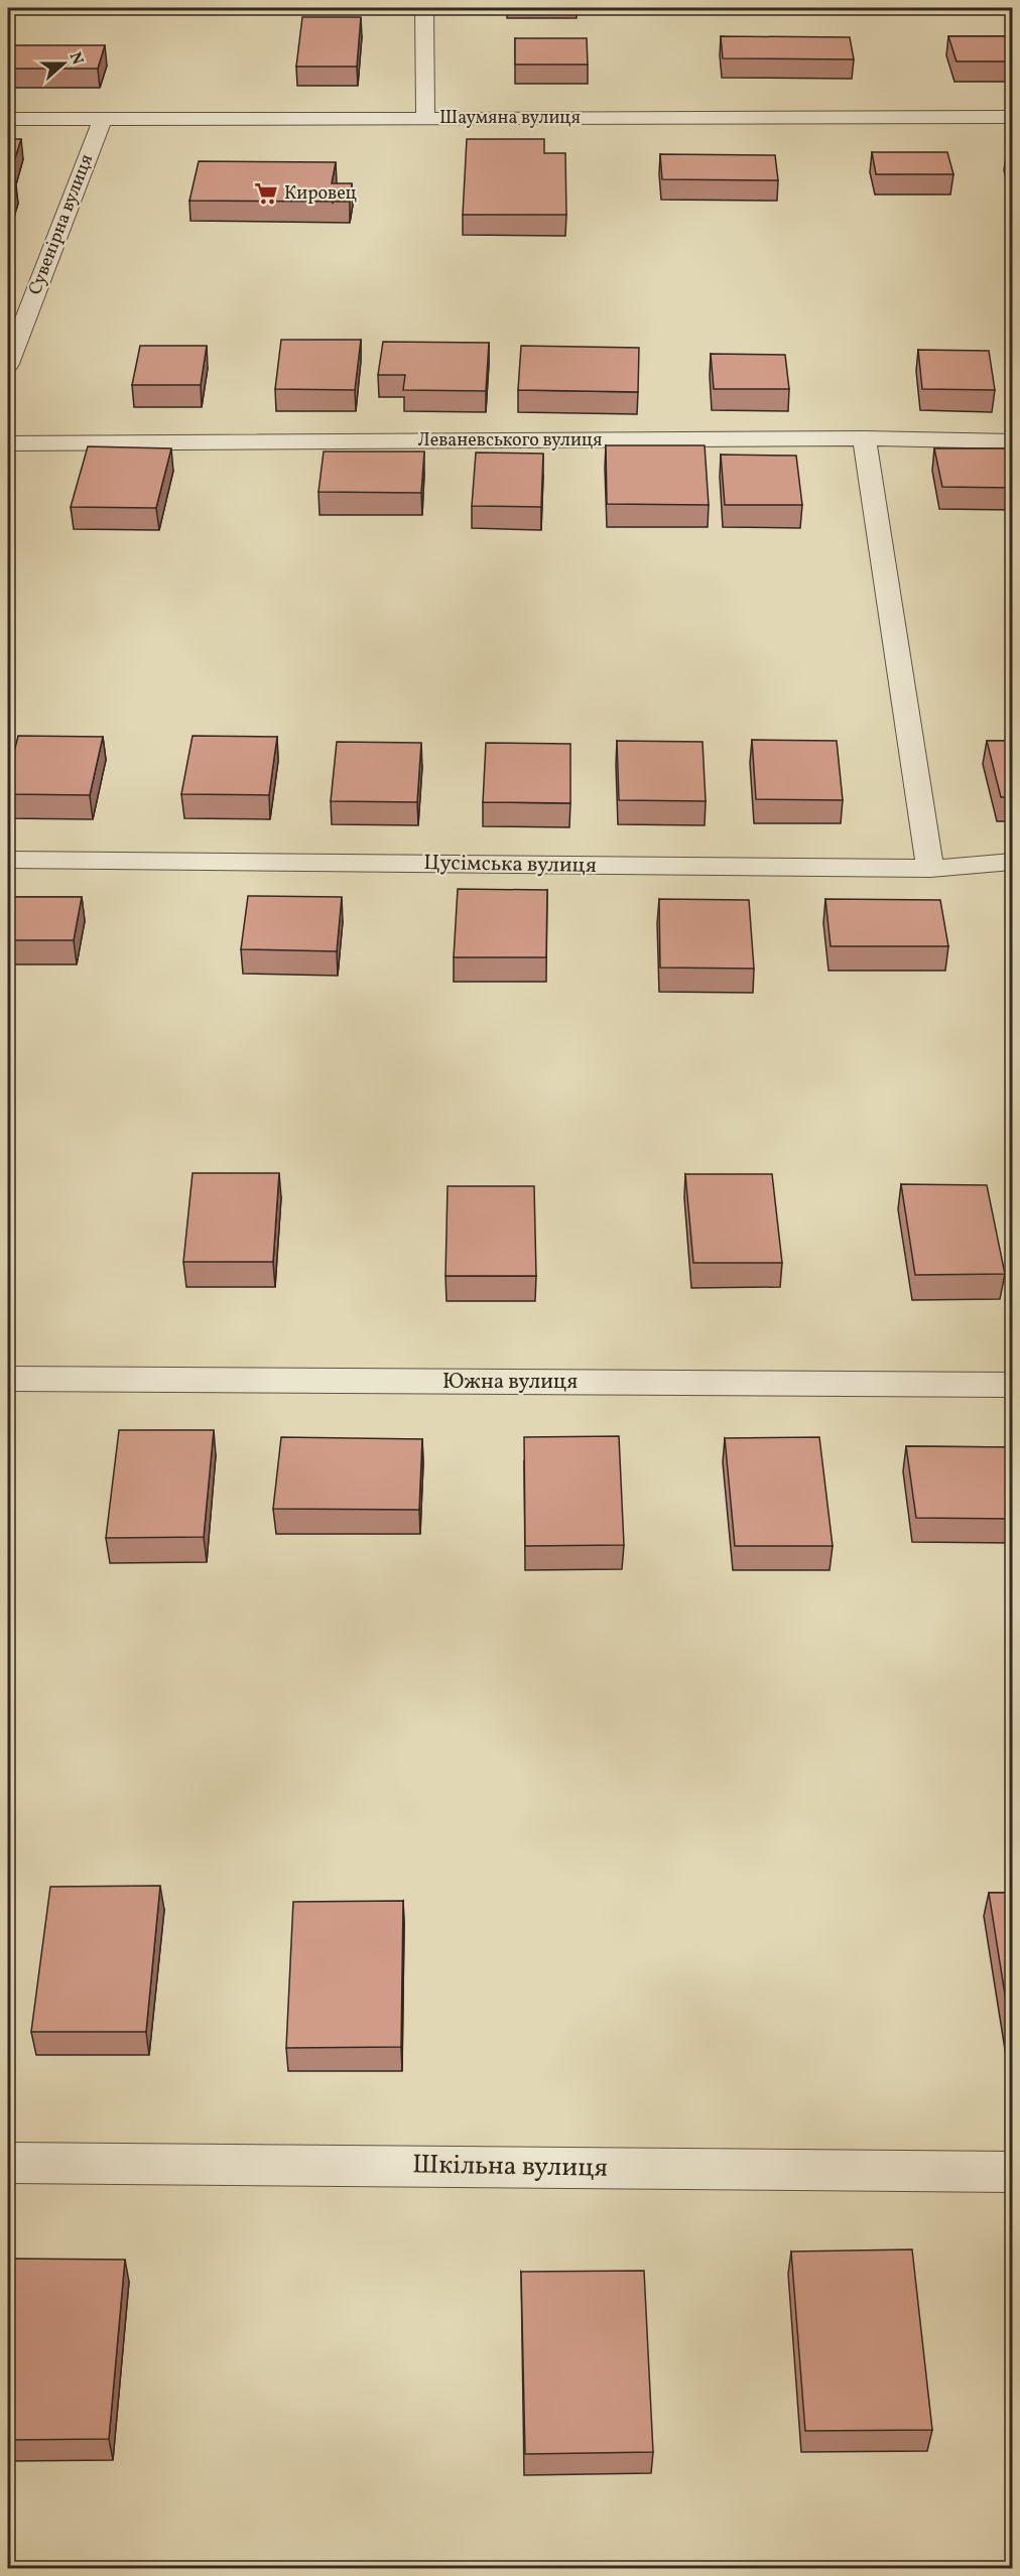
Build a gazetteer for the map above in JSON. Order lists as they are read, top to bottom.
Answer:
{
  "streets": {
    "street": [
      "Шаумяна вулиця",
      "Сувенірна вулиця",
      "Леваневського вулиця",
      "Цусімська вулиця",
      "Южна вулиця",
      "Шкільна вулиця"
    ]
  },
  "crossings": [
    ["Шаумяна вулиця", "Сувенірна вулиця"]
  ],
  "places": {
    "supermarket": ["Кировец"]
  },
  "north": "right"
}
